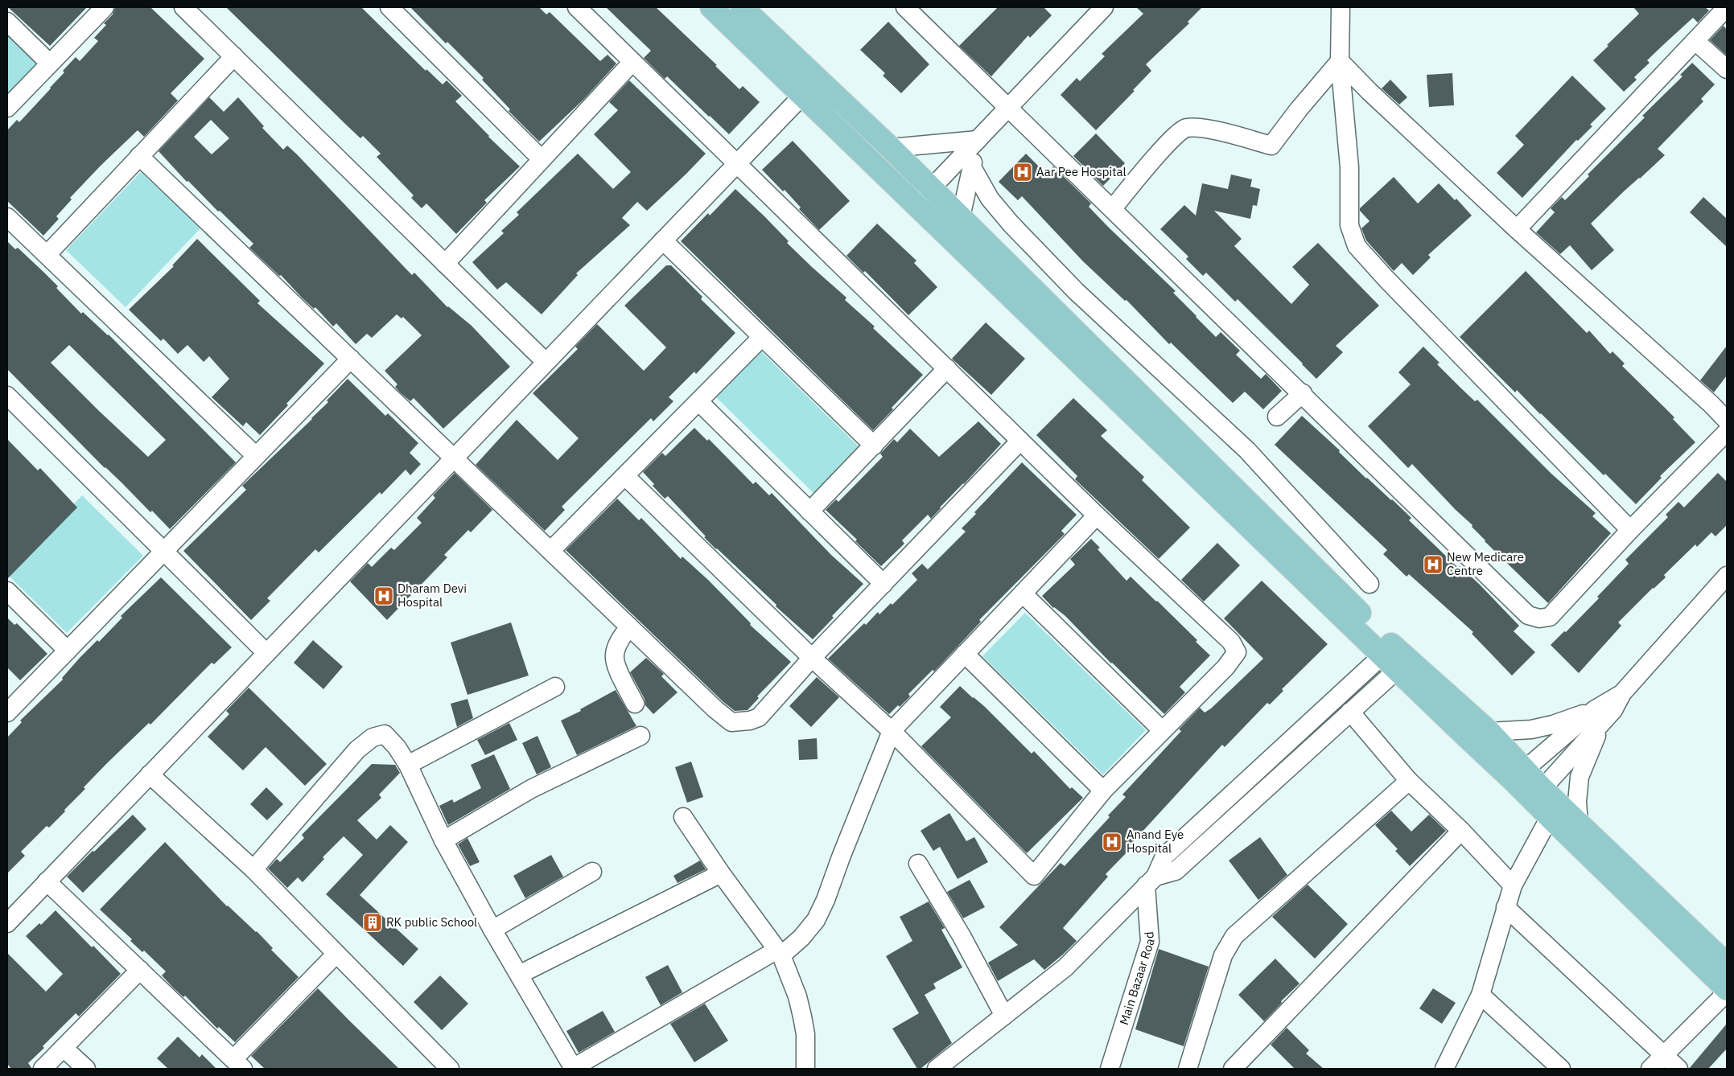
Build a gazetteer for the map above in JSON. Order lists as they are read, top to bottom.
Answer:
{
  "streets": {
    "street": ["Main Bazaar Road"]
  },
  "places": {
    "hospital": [
      "Aar Pee Hospital",
      "New Medicare Centre",
      "Dharam Devi Hospital",
      "Anand Eye Hospital"
    ],
    "building": ["RK public School"]
  }
}
